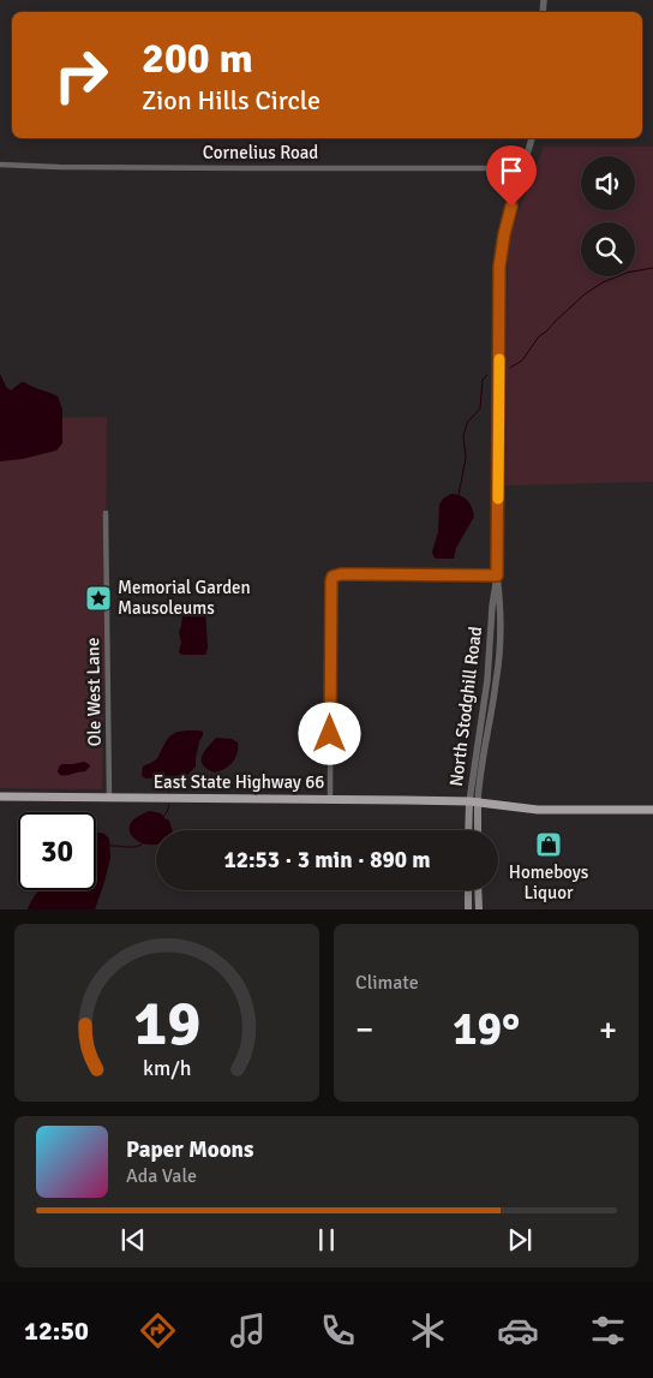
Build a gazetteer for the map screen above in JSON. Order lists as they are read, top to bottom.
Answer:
{
  "streets": {
    "main road": ["North Stodghill Road", "East State Highway 66"],
    "street": ["Cornelius Road", "Ole West Lane"]
  },
  "crossings": [
    ["Cornelius Road", "North Stodghill Road"],
    ["Ole West Lane", "East State Highway 66"],
    ["North Stodghill Road", "East State Highway 66"]
  ],
  "places": {
    "place": ["Memorial Garden Mausoleums"],
    "shop": ["Homeboys Liquor"]
  },
  "page": {
    "turn": ["200 m", "Zion Hills Circle"],
    "limit": "30",
    "trip": "12:53 · 3 min · 890 m",
    "tile": "Climate",
    "heat": ["−", "19°", "+"],
    "song": ["Paper Moons", "Ada Vale"],
    "tabs": "12:50",
    "gauge": ["19", "km/h"]
  }
}
